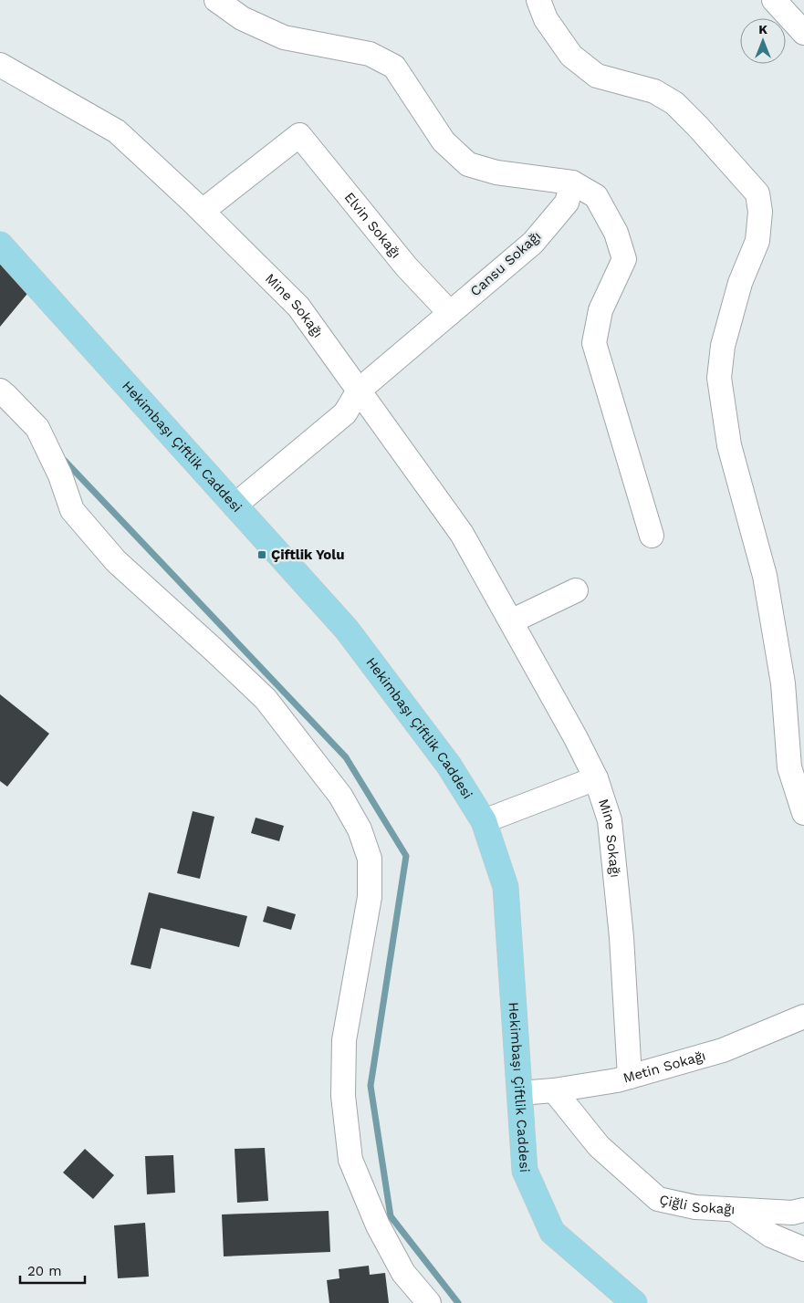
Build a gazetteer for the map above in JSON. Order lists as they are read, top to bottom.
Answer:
{
  "streets": {
    "main road": ["Hekimbaşı Çiftlik Caddesi"],
    "street": [
      "Elvin Sokağı",
      "Cansu Sokağı",
      "Mine Sokağı",
      "Metin Sokağı",
      "Çiğli Sokağı"
    ]
  },
  "crossings": [
    ["Elvin Sokağı", "Cansu Sokağı"],
    ["Elvin Sokağı", "Mine Sokağı"],
    ["Cansu Sokağı", "Mine Sokağı"],
    ["Cansu Sokağı", "Hekimbaşı Çiftlik Caddesi"],
    ["Mine Sokağı", "Metin Sokağı"],
    ["Hekimbaşı Çiftlik Caddesi", "Metin Sokağı"],
    ["Metin Sokağı", "Çiğli Sokağı"]
  ],
  "places": {
    "transit": ["Çiftlik Yolu"]
  },
  "scale_bar": "20 m",
  "north": "top"
}
